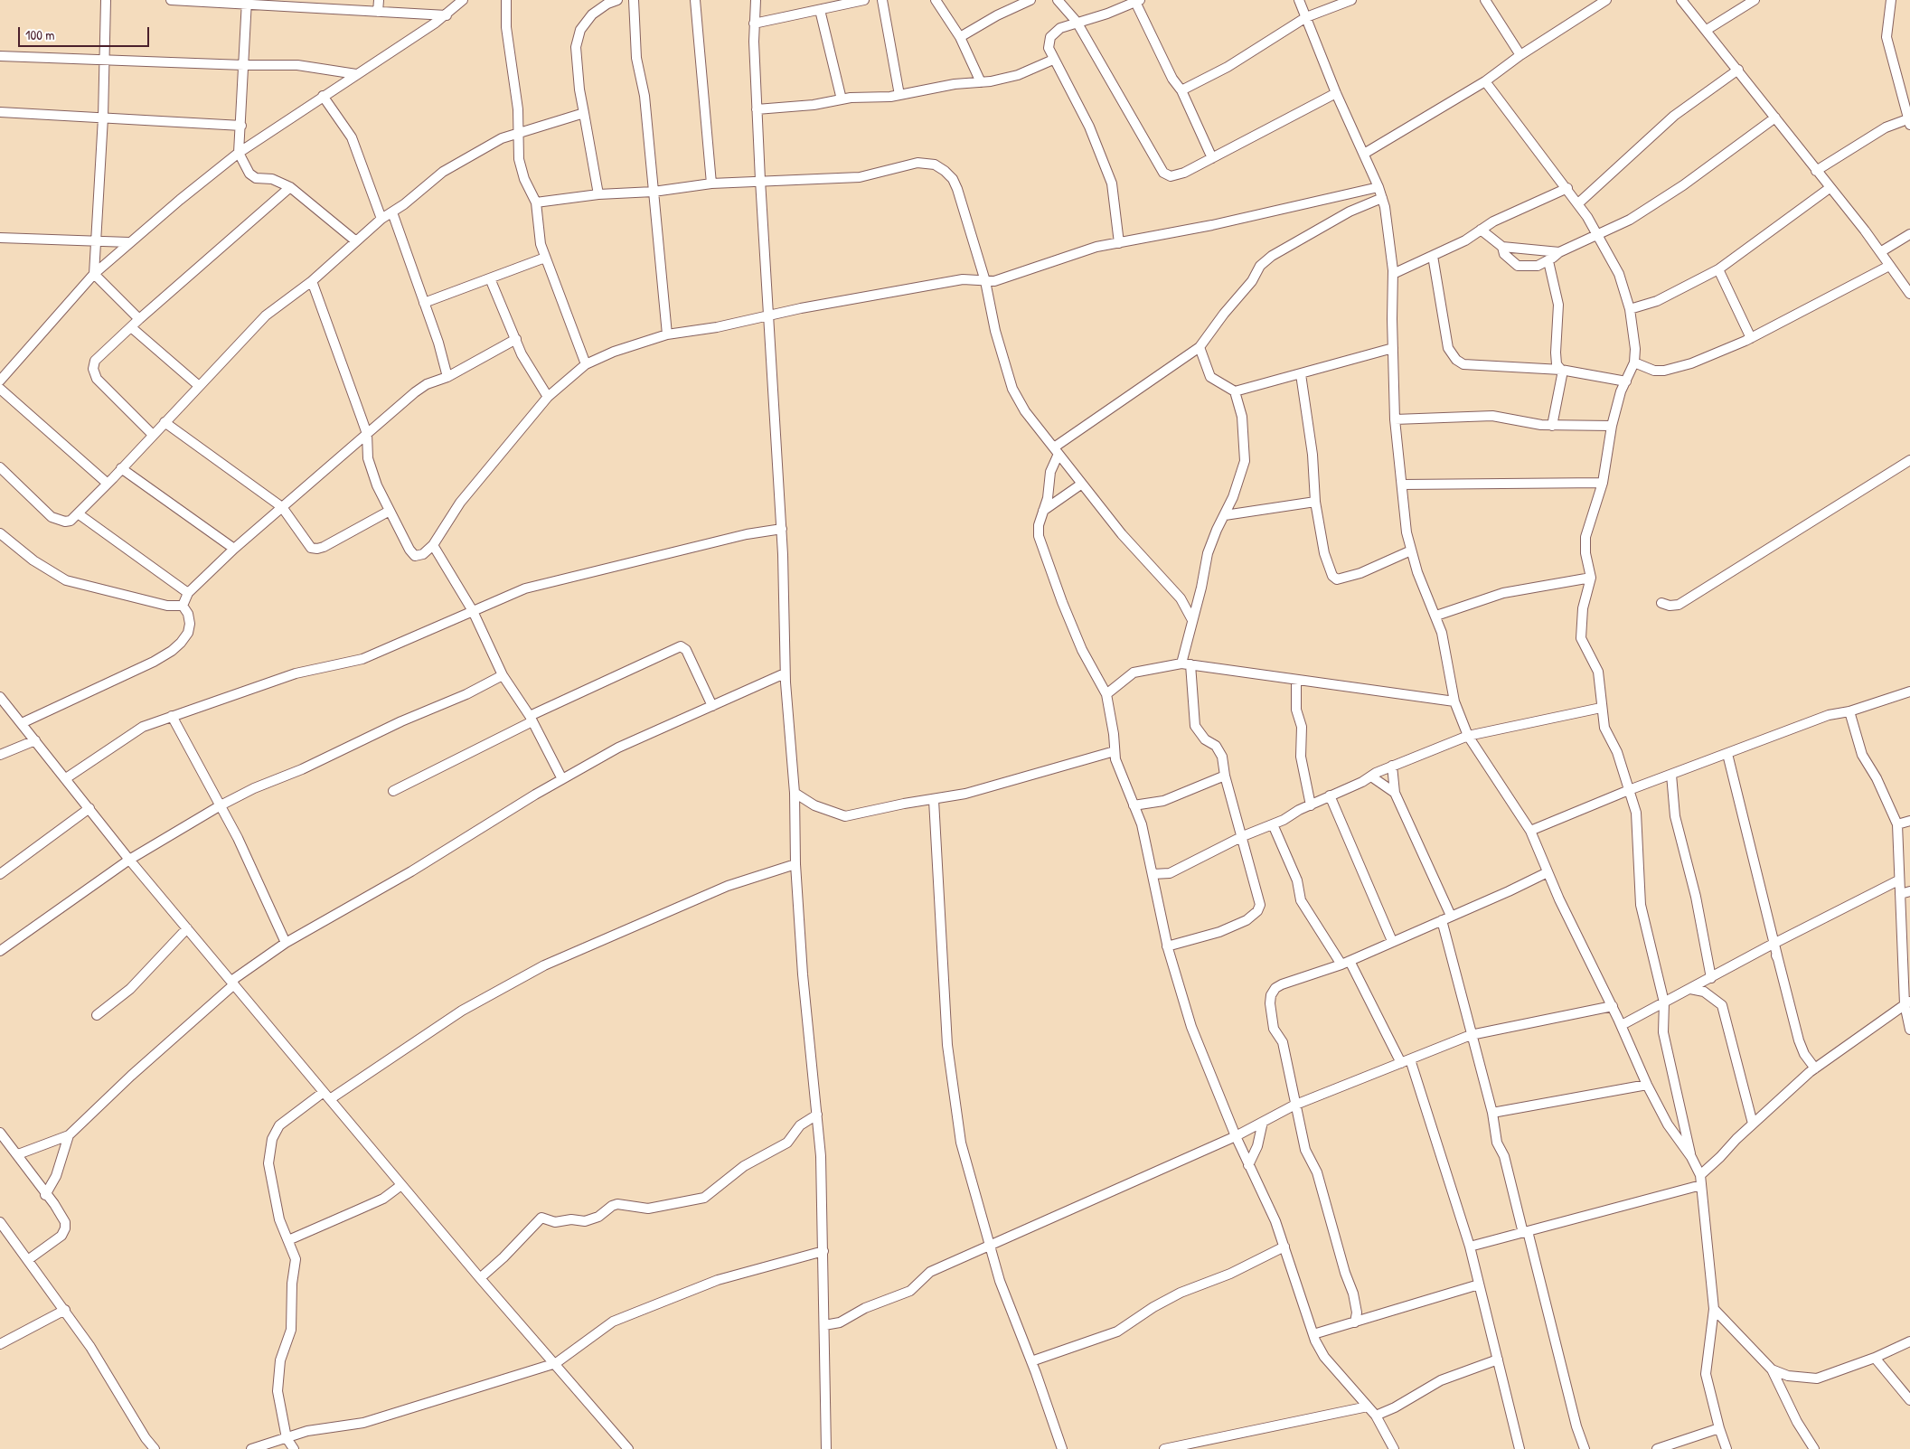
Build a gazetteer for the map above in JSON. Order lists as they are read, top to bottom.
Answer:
{
  "scale_bar": "100 m"
}
